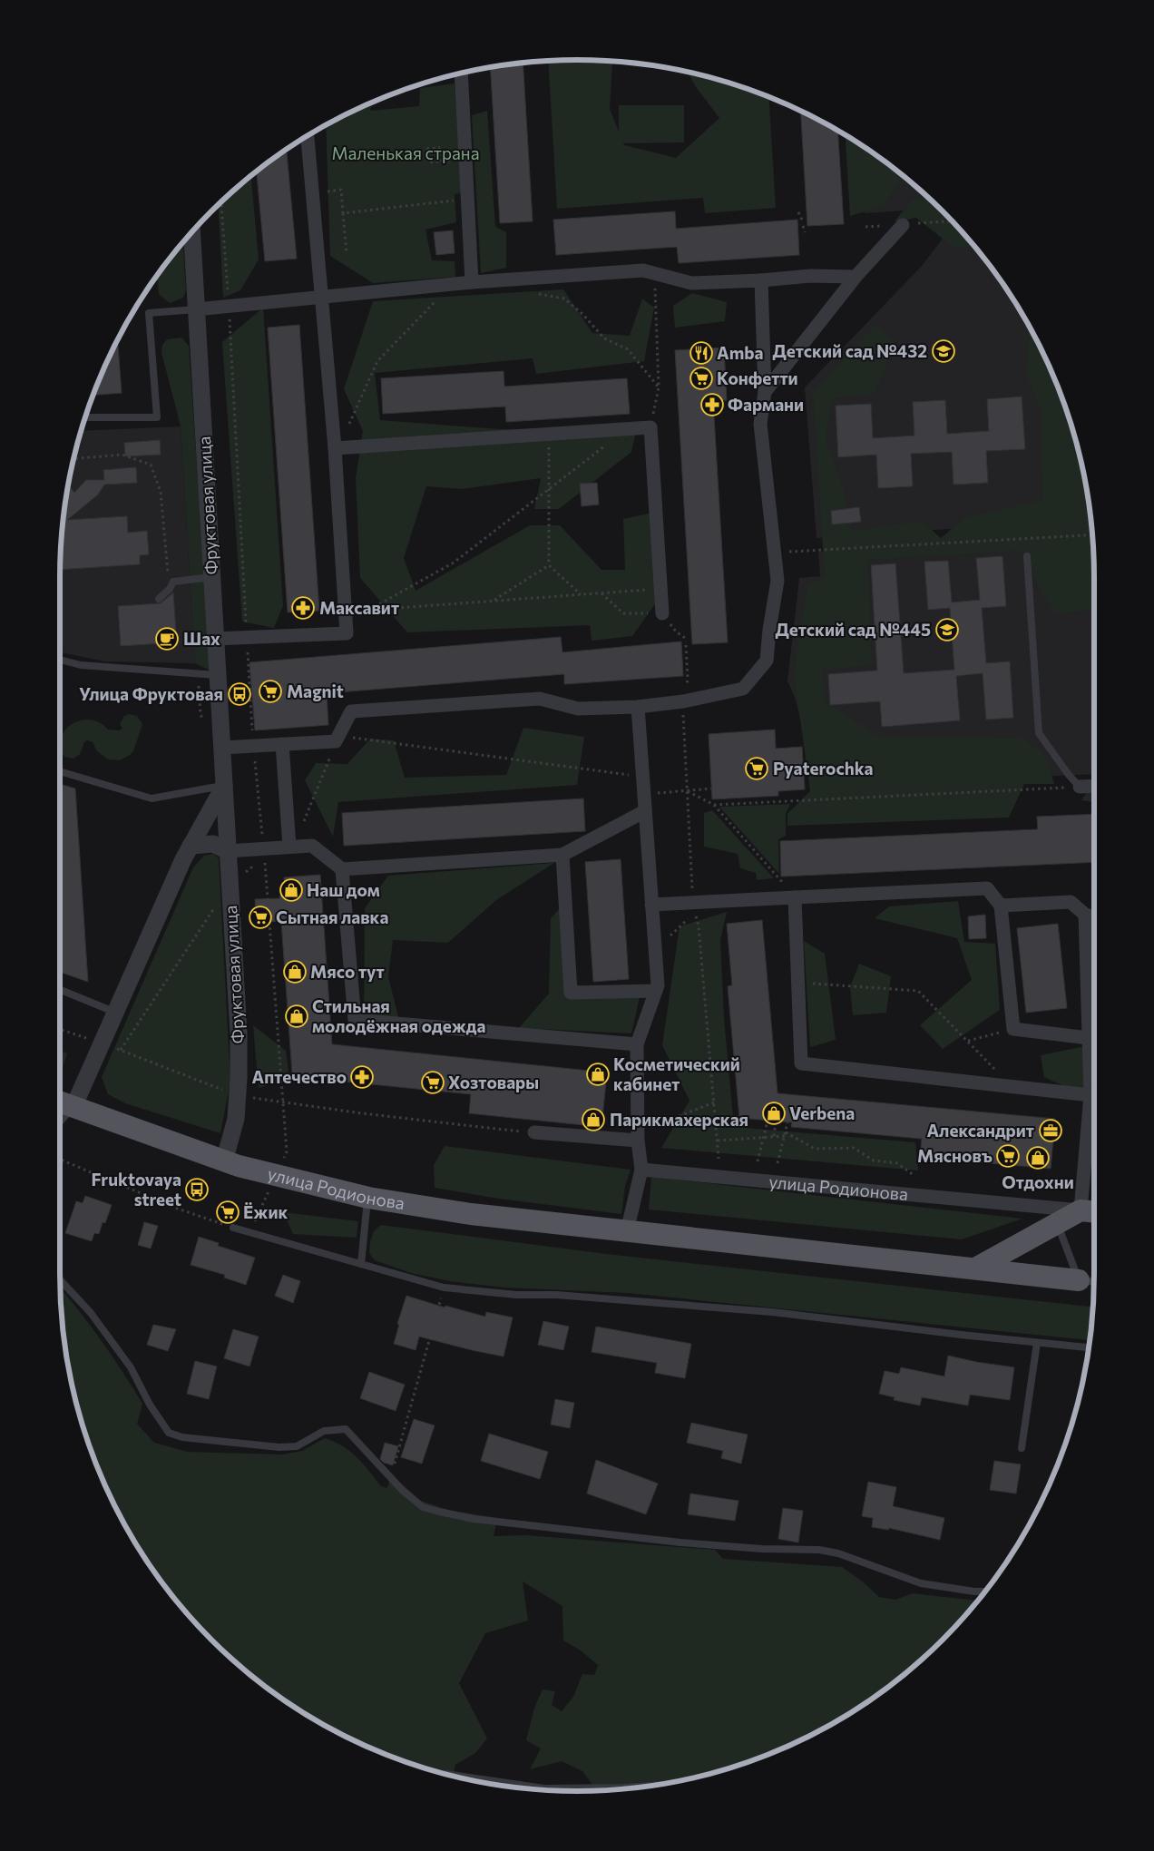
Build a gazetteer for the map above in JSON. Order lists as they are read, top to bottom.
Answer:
{
  "streets": {
    "main road": ["улица Родионова"],
    "street": ["Фруктовая улица"]
  },
  "crossings": [
    ["Фруктовая улица", "улица Родионова"]
  ],
  "parks": ["Маленькая страна"],
  "places": {
    "school or university": ["Детский сад №432", "Детский сад №445"],
    "restaurant": ["Amba"],
    "supermarket": [
      "Конфетти",
      "Magnit",
      "Pyaterochka",
      "Сытная лавка",
      "Хозтовары",
      "Мясновъ",
      "Ёжик"
    ],
    "pharmacy": ["Фармани", "Максавит", "Аптечество"],
    "cafe": ["Шах"],
    "bus stop": ["Улица Фруктовая", "Fruktovaya street"],
    "shop": [
      "Наш дом",
      "Мясо тут",
      "Стильная молодёжная одежда",
      "Косметический кабинет",
      "Verbena",
      "Парикмахерская",
      "Отдохни"
    ],
    "office": ["Александрит"]
  }
}
